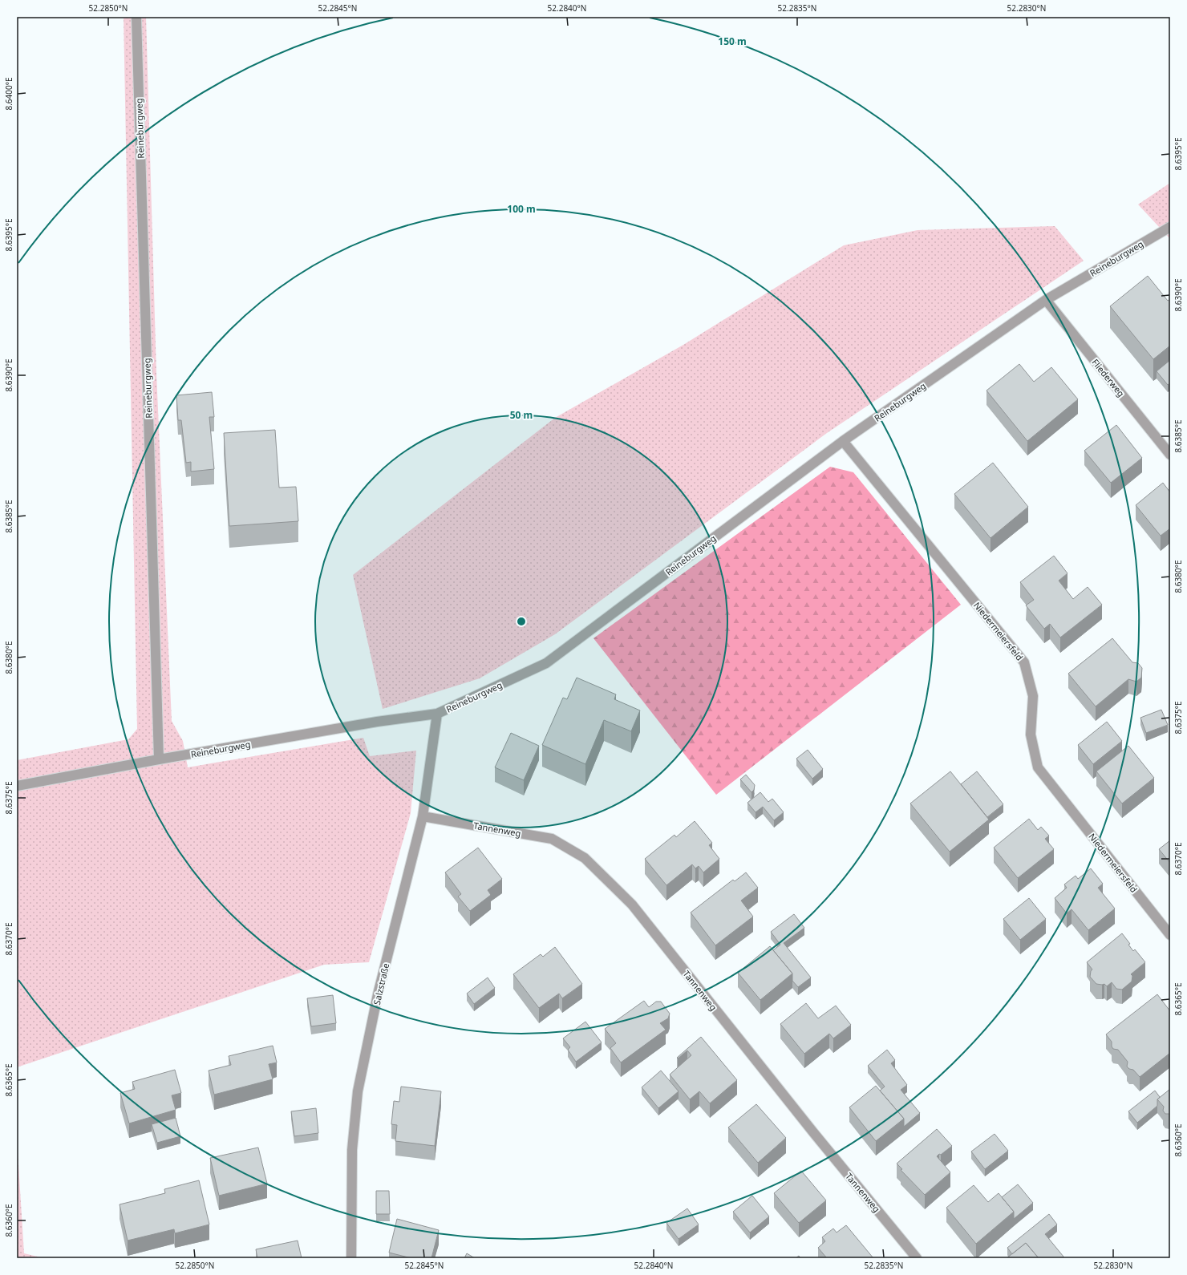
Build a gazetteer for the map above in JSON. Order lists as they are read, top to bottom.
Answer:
{
  "streets": {
    "street": [
      "Reineburgweg",
      "Fliederweg",
      "Niedermeiersfeld",
      "Tannenweg",
      "Salzstraße"
    ]
  },
  "crossings": [
    ["Reineburgweg", "Fliederweg"],
    ["Reineburgweg", "Niedermeiersfeld"],
    ["Reineburgweg", "Salzstraße"],
    ["Tannenweg", "Salzstraße"]
  ],
  "coordinates": [
    "52.2850°N",
    "52.2845°N",
    "52.2840°N",
    "52.2835°N",
    "52.2830°N",
    "8.6400°E",
    "8.6395°E",
    "8.6390°E",
    "8.6385°E",
    "8.6380°E",
    "8.6375°E",
    "8.6370°E",
    "8.6365°E",
    "8.6360°E"
  ],
  "rings": ["150 m", "100 m", "50 m"]
}
